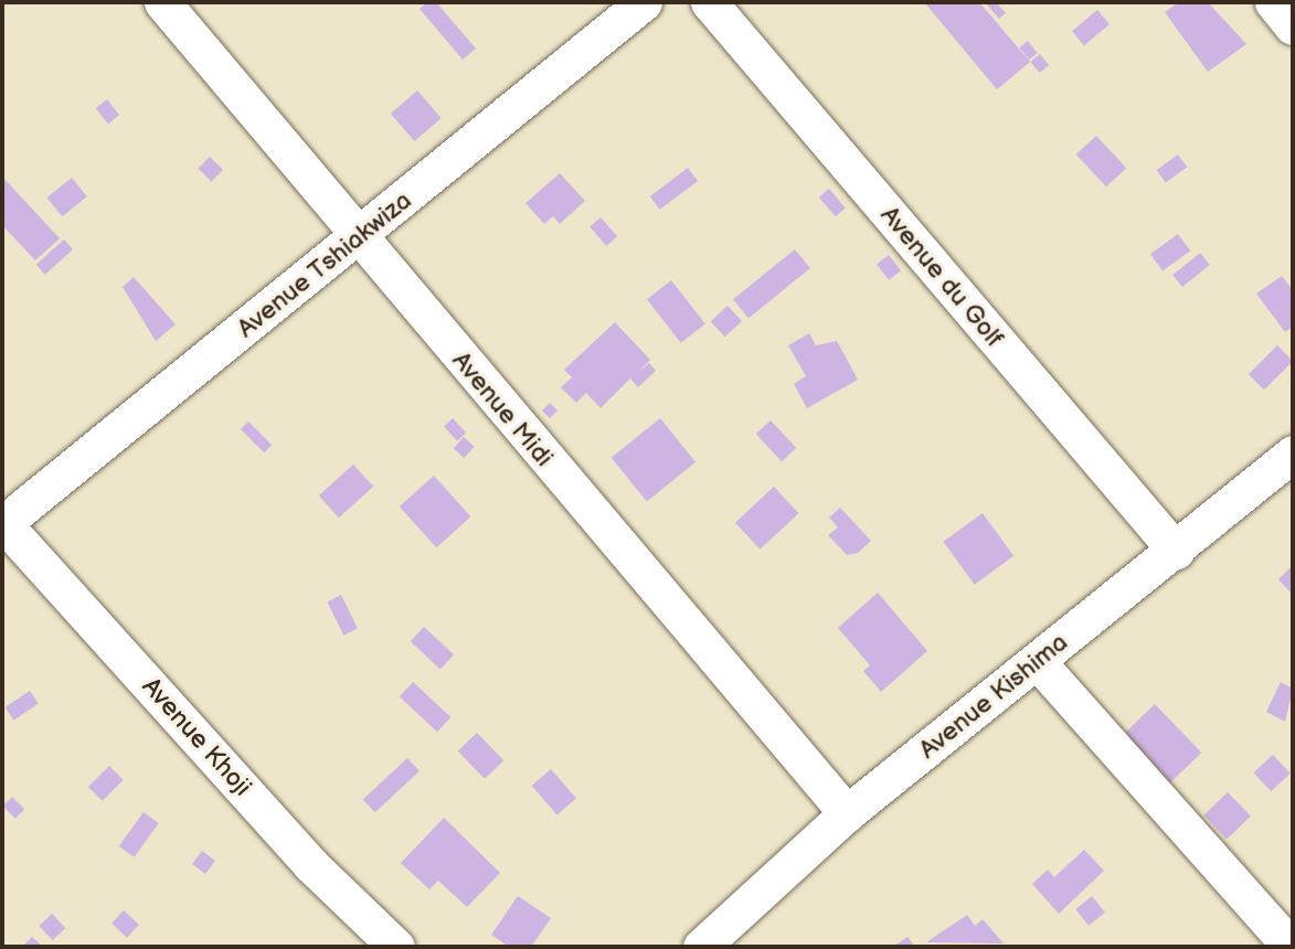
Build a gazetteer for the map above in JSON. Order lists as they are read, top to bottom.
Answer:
{
  "streets": {
    "street": [
      "Avenue Tshiakwiza",
      "Avenue du Golf",
      "Avenue Midi",
      "Avenue Kishima",
      "Avenue Khoji"
    ]
  },
  "crossings": [
    ["Avenue Tshiakwiza", "Avenue Midi"],
    ["Avenue Tshiakwiza", "Avenue Khoji"],
    ["Avenue du Golf", "Avenue Kishima"],
    ["Avenue Midi", "Avenue Kishima"]
  ]
}
